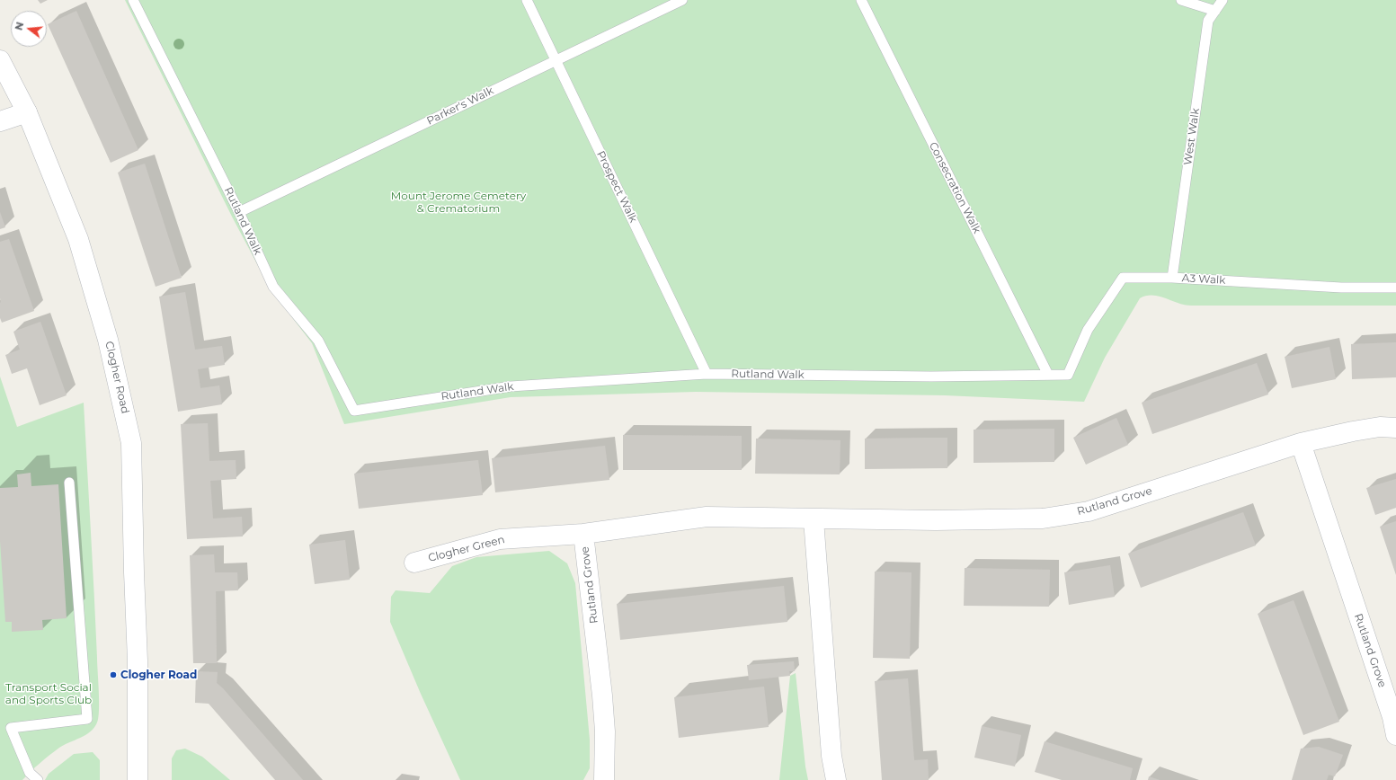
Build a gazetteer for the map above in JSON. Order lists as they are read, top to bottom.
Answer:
{
  "streets": {
    "street": ["Clogher Road", "Rutland Grove", "Clogher Green"],
    "lane": [
      "Parker's Walk",
      "West Walk",
      "Prospect Walk",
      "Consecration Walk",
      "Rutland Walk",
      "A3 Walk"
    ]
  },
  "crossings": [
    ["Parker's Walk", "Prospect Walk"],
    ["Parker's Walk", "Rutland Walk"],
    ["West Walk", "A3 Walk"],
    ["Prospect Walk", "Rutland Walk"],
    ["Consecration Walk", "Rutland Walk"],
    ["Rutland Walk", "A3 Walk"],
    ["Rutland Grove", "Clogher Green"]
  ],
  "parks": ["Mount Jerome Cemetery & Crematorium", "Transport Social and Sports Club"],
  "places": ["Clogher Road"],
  "north": "left"
}
